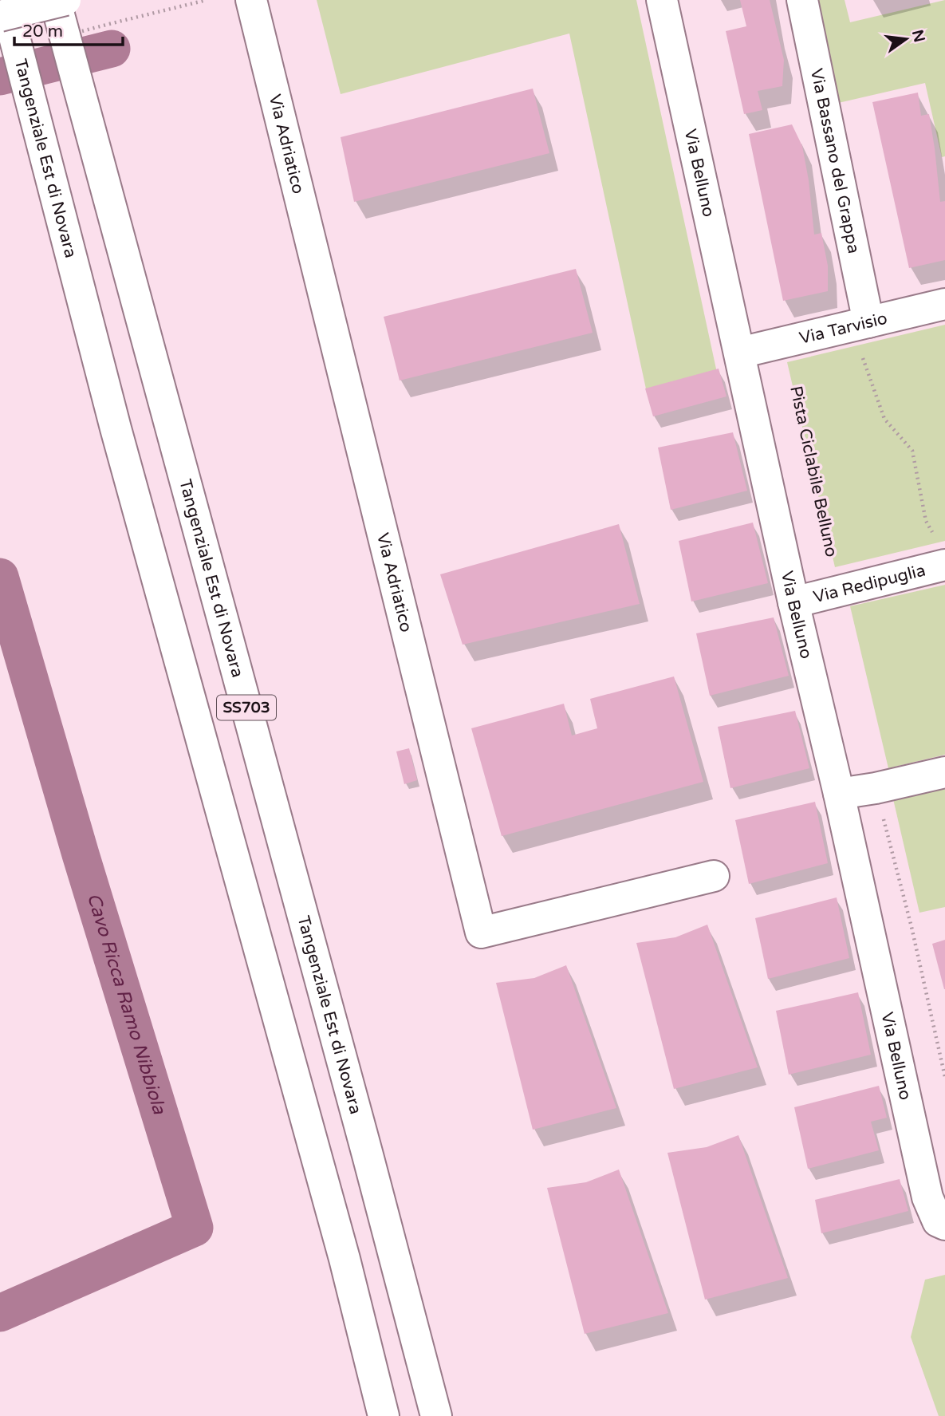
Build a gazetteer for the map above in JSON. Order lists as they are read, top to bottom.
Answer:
{
  "streets": {
    "main road": [
      "Via Adriatico",
      "Tangenziale Est di Novara",
      "Via Bassano del Grappa",
      "Via Belluno",
      "Via Tarvisio",
      "Via Redipuglia",
      "SS703"
    ]
  },
  "crossings": [
    ["Via Bassano del Grappa", "Via Tarvisio"],
    ["Via Belluno", "Via Tarvisio"],
    ["Via Belluno", "Via Redipuglia"]
  ],
  "water": ["Cavo Ricca Ramo Nibbiola"],
  "scale_bar": "20 m",
  "north": "right"
}
